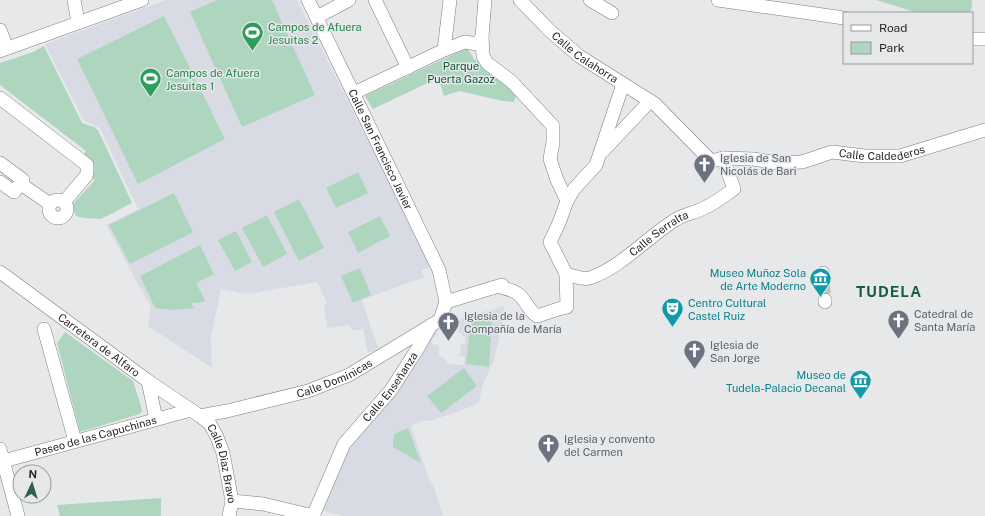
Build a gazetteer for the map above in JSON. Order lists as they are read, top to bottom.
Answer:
{
  "streets": {
    "street": [
      "Calle Calahorra",
      "Calle San Francisco Javier",
      "Calle Caldederos",
      "Calle Serralta",
      "Carretera de Alfaro",
      "Calle Dominicas",
      "Calle Enseñanza",
      "Paseo de las Capuchinas",
      "Calle Diaz Bravo"
    ]
  },
  "crossings": [
    ["Calle Calahorra", "Calle Caldederos"],
    ["Calle San Francisco Javier", "Calle Dominicas"],
    ["Calle Caldederos", "Calle Serralta"],
    ["Carretera de Alfaro", "Calle Dominicas"],
    ["Carretera de Alfaro", "Paseo de las Capuchinas"],
    ["Carretera de Alfaro", "Calle Diaz Bravo"],
    ["Calle Dominicas", "Calle Enseñanza"],
    ["Calle Dominicas", "Paseo de las Capuchinas"],
    ["Calle Dominicas", "Calle Diaz Bravo"],
    ["Paseo de las Capuchinas", "Calle Diaz Bravo"]
  ],
  "districts": ["TUDELA"],
  "parks": ["Parque Puerta Gazoz"],
  "places": {
    "sports": ["Campos de Afuera Jesuitas 2", "Campos de Afuera Jesuitas 1"],
    "church": [
      "Iglesia de San Nicolás de Bari",
      "Catedral de Santa María",
      "Iglesia de la Compañía de María",
      "Iglesia de San Jorge",
      "Iglesia y convento del Carmen"
    ],
    "museum": ["Museo Muñoz Sola de Arte Moderno", "Museo de Tudela-Palacio Decanal"],
    "theatre": ["Centro Cultural Castel Ruiz"]
  },
  "legend": ["Road", "Park"],
  "north": "top"
}
